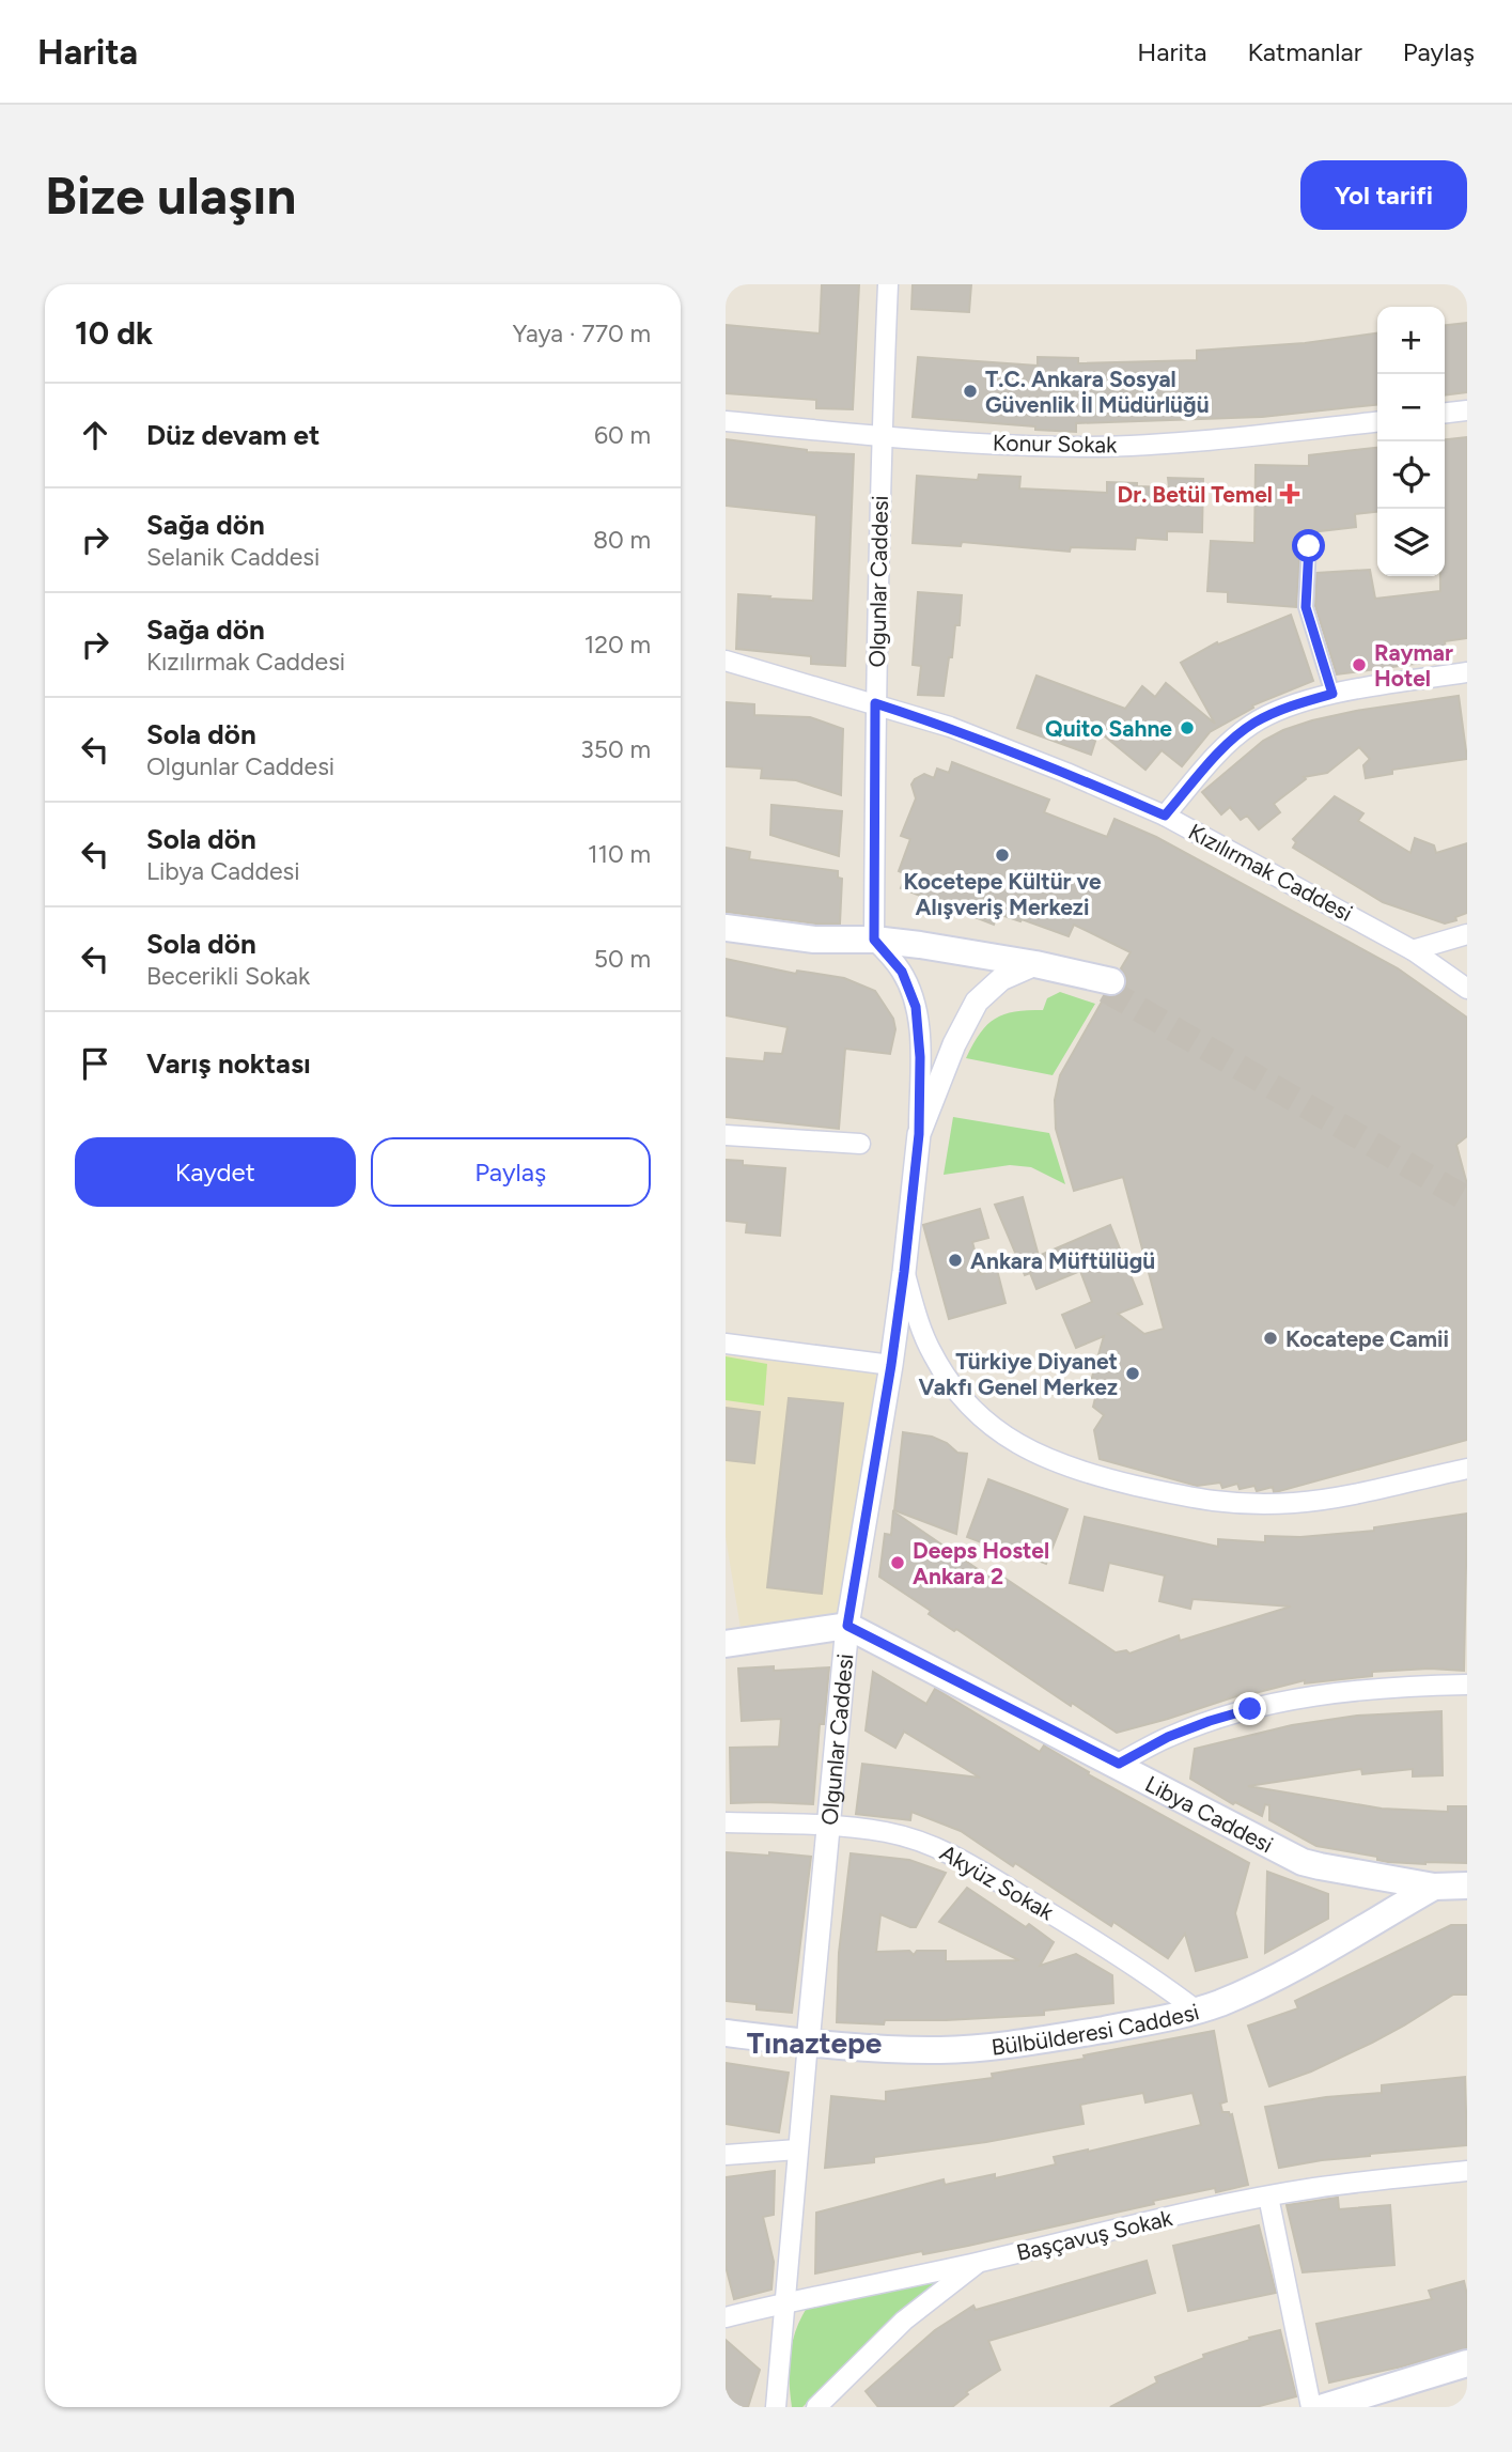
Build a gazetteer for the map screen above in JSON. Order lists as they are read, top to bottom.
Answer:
{
  "streets": {
    "main road": ["Libya Caddesi", "Bülbülderesi Caddesi"],
    "street": [
      "Konur Sokak",
      "Olgunlar Caddesi",
      "Kızılırmak Caddesi",
      "Akyüz Sokak",
      "Başçavuş Sokak"
    ]
  },
  "crossings": [
    ["Konur Sokak", "Olgunlar Caddesi"],
    ["Olgunlar Caddesi", "Kızılırmak Caddesi"],
    ["Olgunlar Caddesi", "Libya Caddesi"],
    ["Olgunlar Caddesi", "Akyüz Sokak"],
    ["Olgunlar Caddesi", "Bülbülderesi Caddesi"],
    ["Olgunlar Caddesi", "Başçavuş Sokak"],
    ["Libya Caddesi", "Bülbülderesi Caddesi"],
    ["Akyüz Sokak", "Bülbülderesi Caddesi"]
  ],
  "districts": ["Tınaztepe"],
  "places": {
    "other": [
      "T.C. Ankara Sosyal Güvenlik İl Müdürlüğü",
      "Raymar Hotel",
      "Quito Sahne",
      "Kocetepe Kültür ve Alışveriş Merkezi",
      "Ankara Müftülügü",
      "Kocatepe Camii",
      "Türkiye Diyanet Vakfı Genel Merkez",
      "Deeps Hostel Ankara 2"
    ],
    "health": ["Dr. Betül Temel"]
  },
  "page": {
    "header": "Harita",
    "nav": ["Harita", "Katmanlar", "Paylaş"],
    "buttons": [
      "Yol tarifi",
      ["Kaydet", "Paylaş"]
    ],
    "title": "Bize ulaşın",
    "heading": ["10 dk", "Yaya · 770 m"],
    "map_buttons": ["+", "−"],
    "list": [
      ["Düz devam et", "60 m"],
      ["Sağa dön", "Selanik Caddesi", "80 m"],
      ["Sağa dön", "Kızılırmak Caddesi", "120 m"],
      ["Sola dön", "Olgunlar Caddesi", "350 m"],
      ["Sola dön", "Libya Caddesi", "110 m"],
      ["Sola dön", "Becerikli Sokak", "50 m"],
      "Varış noktası"
    ]
  }
}
